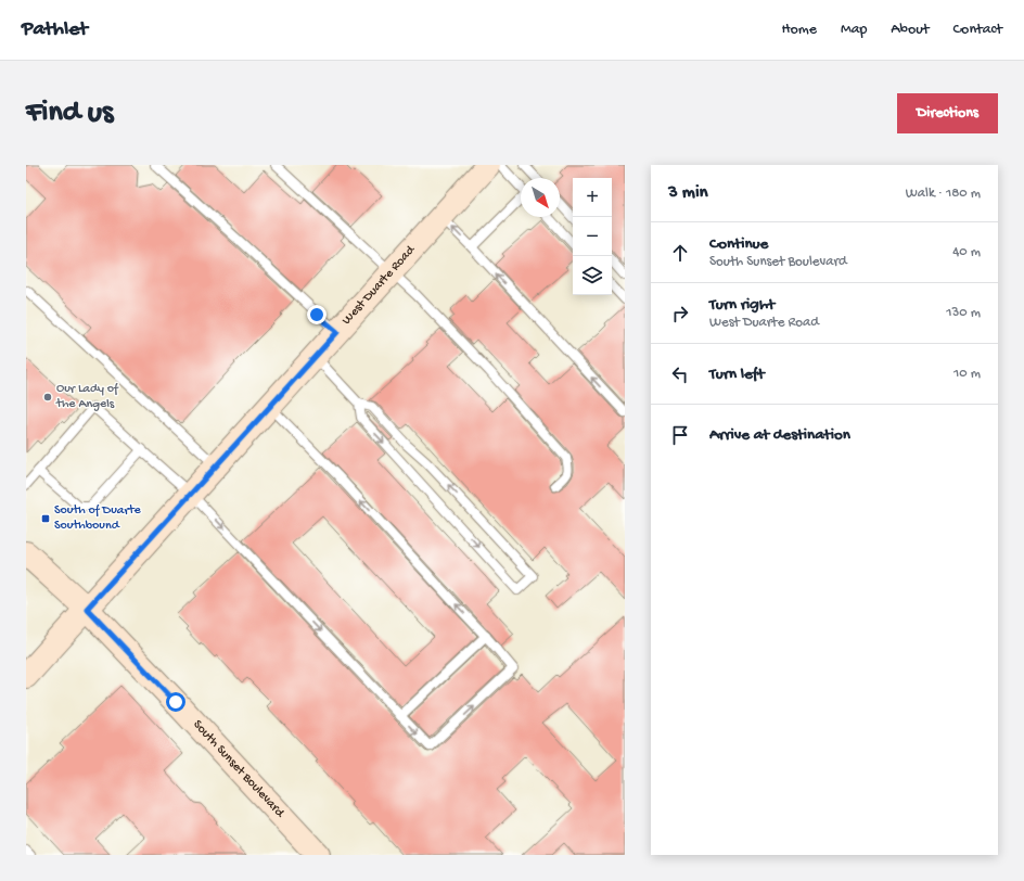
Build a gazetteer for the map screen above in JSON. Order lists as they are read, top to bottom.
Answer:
{
  "streets": {
    "main road": ["West Duarte Road", "South Sunset Boulevard"]
  },
  "crossings": [
    ["West Duarte Road", "South Sunset Boulevard"]
  ],
  "places": {
    "other": ["Our Lady of the Angels"],
    "transit": ["South of Duarte Southbound"]
  },
  "north": "bottom right",
  "page": {
    "header": "Pathlet",
    "nav": [
      "Home",
      "Map",
      "About",
      "Contact"
    ],
    "buttons": "Directions",
    "title": "Find us",
    "heading": ["3 min", "Walk · 180 m"],
    "map_buttons": ["+", "−"],
    "list": [
      ["Continue", "South Sunset Boulevard", "40 m"],
      ["Turn right", "West Duarte Road", "130 m"],
      ["Turn left", "10 m"],
      "Arrive at destination"
    ]
  }
}
